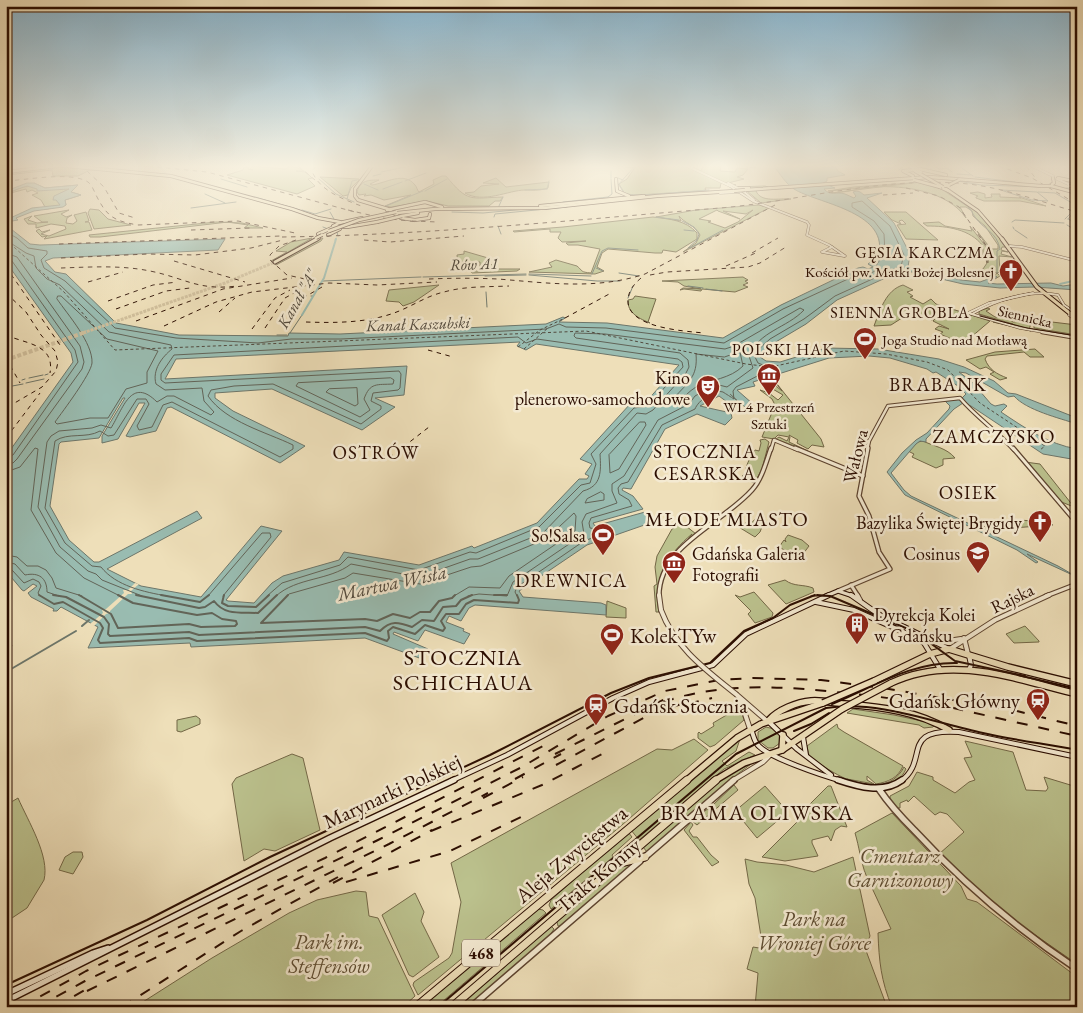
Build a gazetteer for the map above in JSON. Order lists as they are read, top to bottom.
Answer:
{
  "streets": {
    "main road": ["Aleja Zwycięstwa", "468"],
    "street": [
      "Siennicka",
      "Wałowa",
      "Rajska",
      "Marynarki Polskiej",
      "Trakt Konny"
    ]
  },
  "crossings": [
    ["Wałowa", "Marynarki Polskiej"],
    ["Rajska", "468"],
    ["Aleja Zwycięstwa", "Trakt Konny"],
    ["Aleja Zwycięstwa", "468"],
    ["Trakt Konny", "468"]
  ],
  "districts": [
    "GĘSIA KARCZMA",
    "SIENNA GROBLA",
    "POLSKI HAK",
    "BRABANK",
    "ZAMCZYSKO",
    "STOCZNIA CESARSKA",
    "OSTRÓW",
    "OSIEK",
    "MŁODE MIASTO",
    "DREWNICA",
    "STOCZNIA SCHICHAUA",
    "BRAMA OLIWSKA"
  ],
  "water": [
    "Rów A1",
    "Kanał \"A\"",
    "Kanał Kaszubski",
    "Martwa Wisła"
  ],
  "parks": ["Cmentarz Garnizonowy", "Park na Wroniej Górce", "Park im. Steffensów"],
  "places": {
    "church": ["Kościół pw. Matki Bożej Bolesnej", "Bazylika Świętej Brygidy"],
    "sports": ["Joga Studio nad Motławą", "So!Salsa", "KolekTYw"],
    "museum": ["WL4 Przestrzeń Sztuki", "Gdańska Galeria Fotografii"],
    "theatre": ["Kino plenerowo-samochodowe"],
    "school or university": ["Cosinus"],
    "building": ["Dyrekcja Kolei w Gdańsku"],
    "station": ["Gdańsk Główny", "Gdańsk Stocznia"]
  }
}
